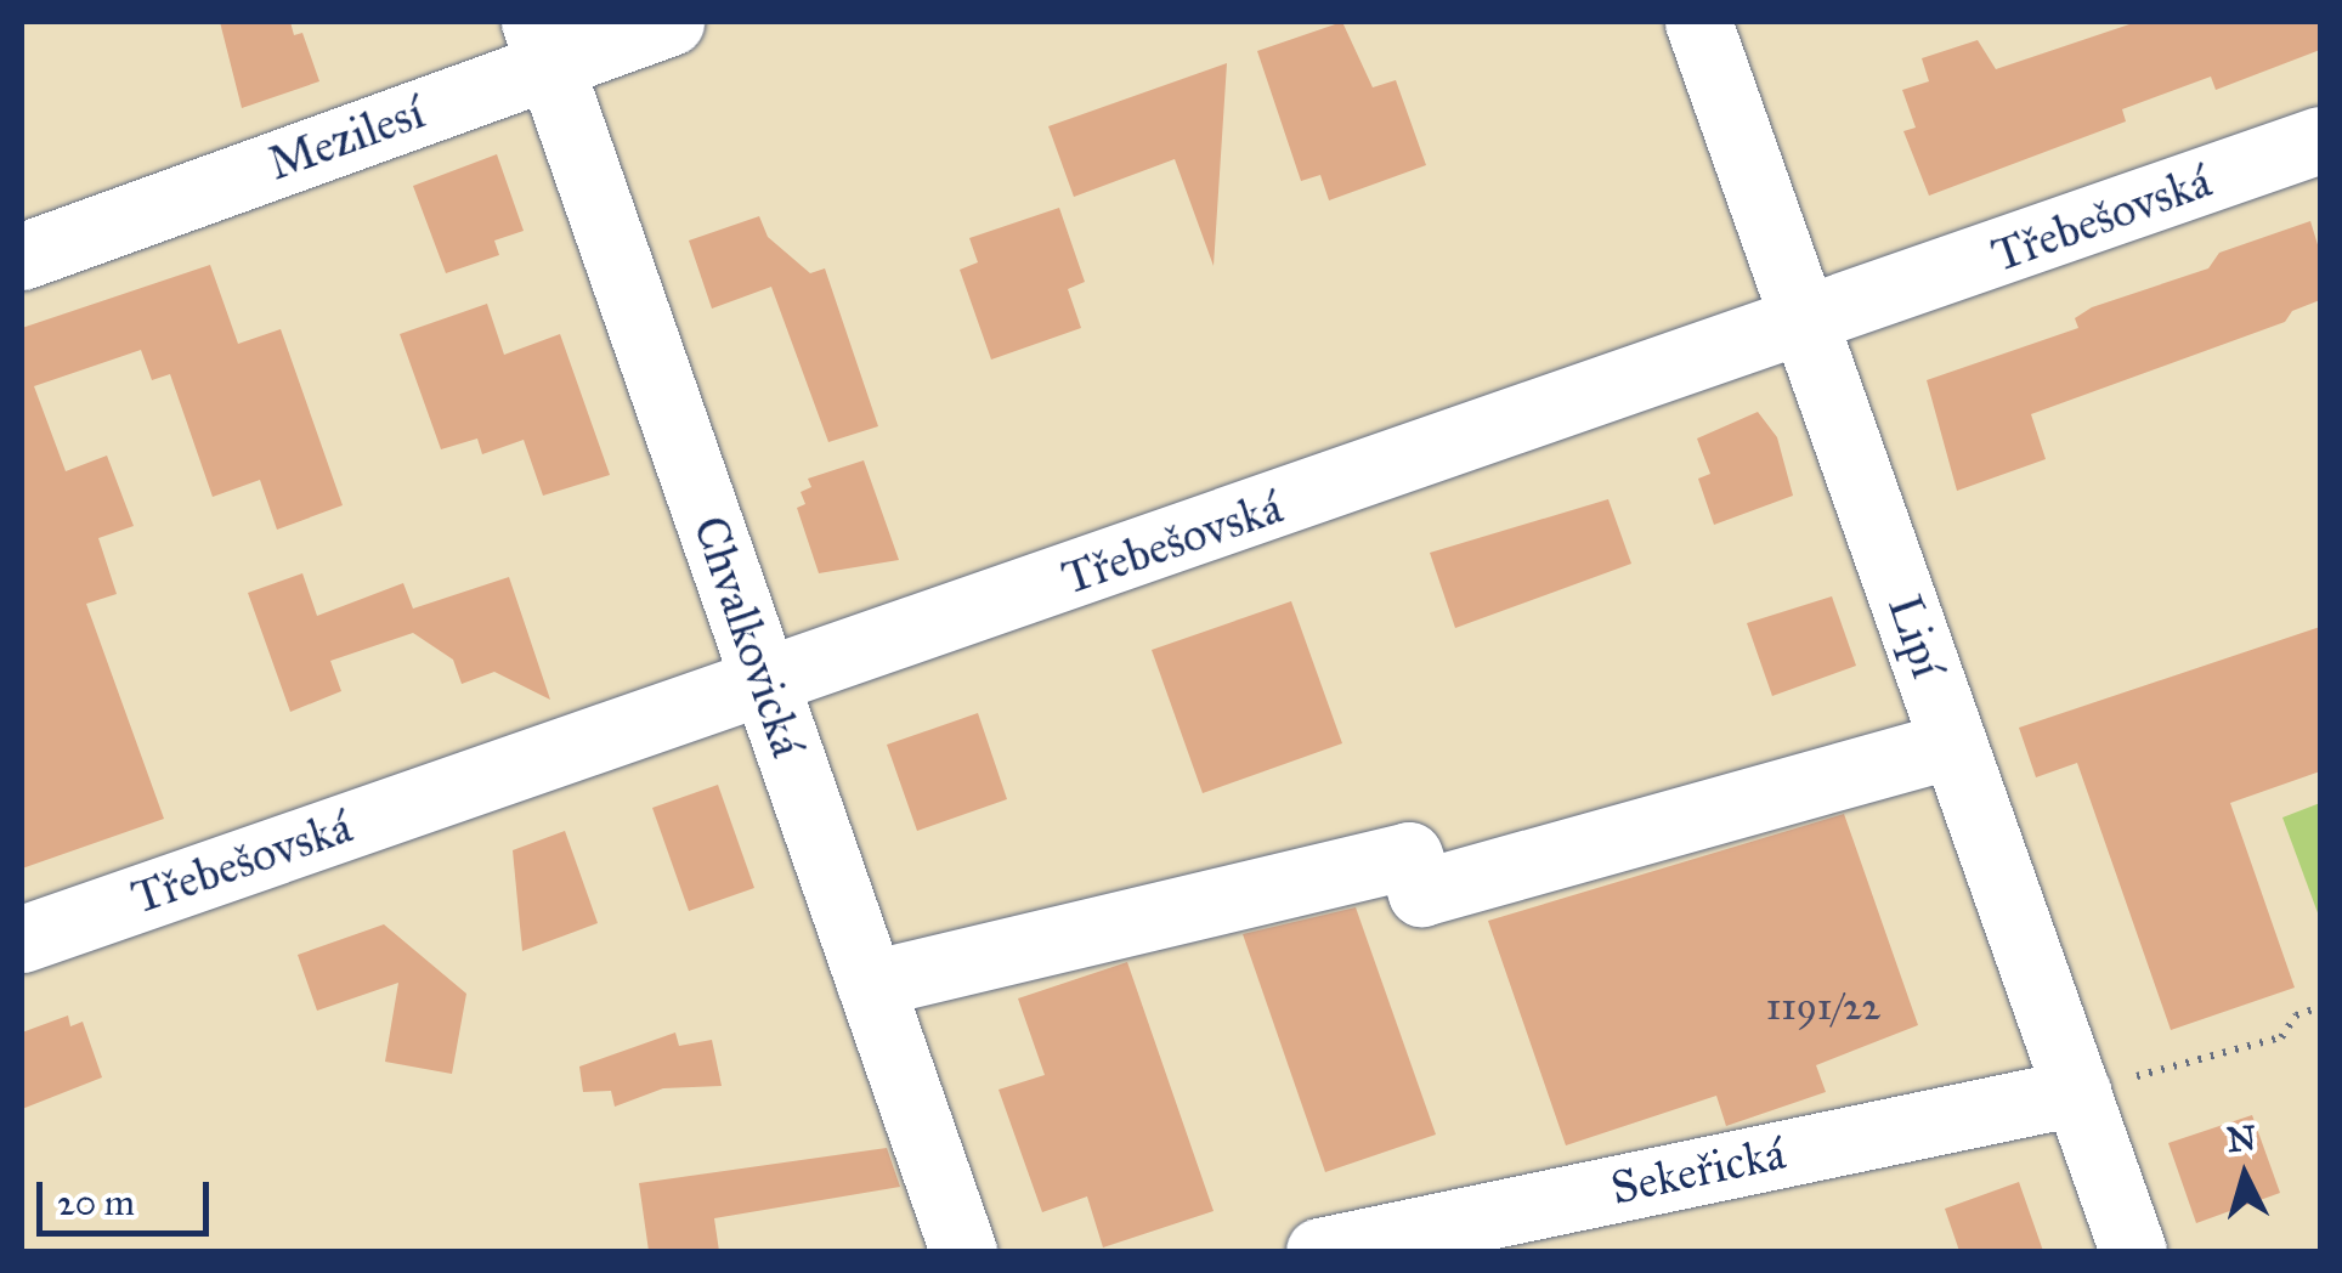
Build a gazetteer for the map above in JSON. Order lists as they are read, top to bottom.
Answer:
{
  "streets": {
    "street": [
      "Mezilesí",
      "Třebešovská",
      "Chvalkovická",
      "Lipí",
      "Sekeřická"
    ]
  },
  "crossings": [
    ["Mezilesí", "Chvalkovická"],
    ["Třebešovská", "Chvalkovická"],
    ["Třebešovská", "Lipí"],
    ["Lipí", "Sekeřická"]
  ],
  "house_numbers": ["1191/22"],
  "scale_bar": "20 m",
  "north": "top"
}
